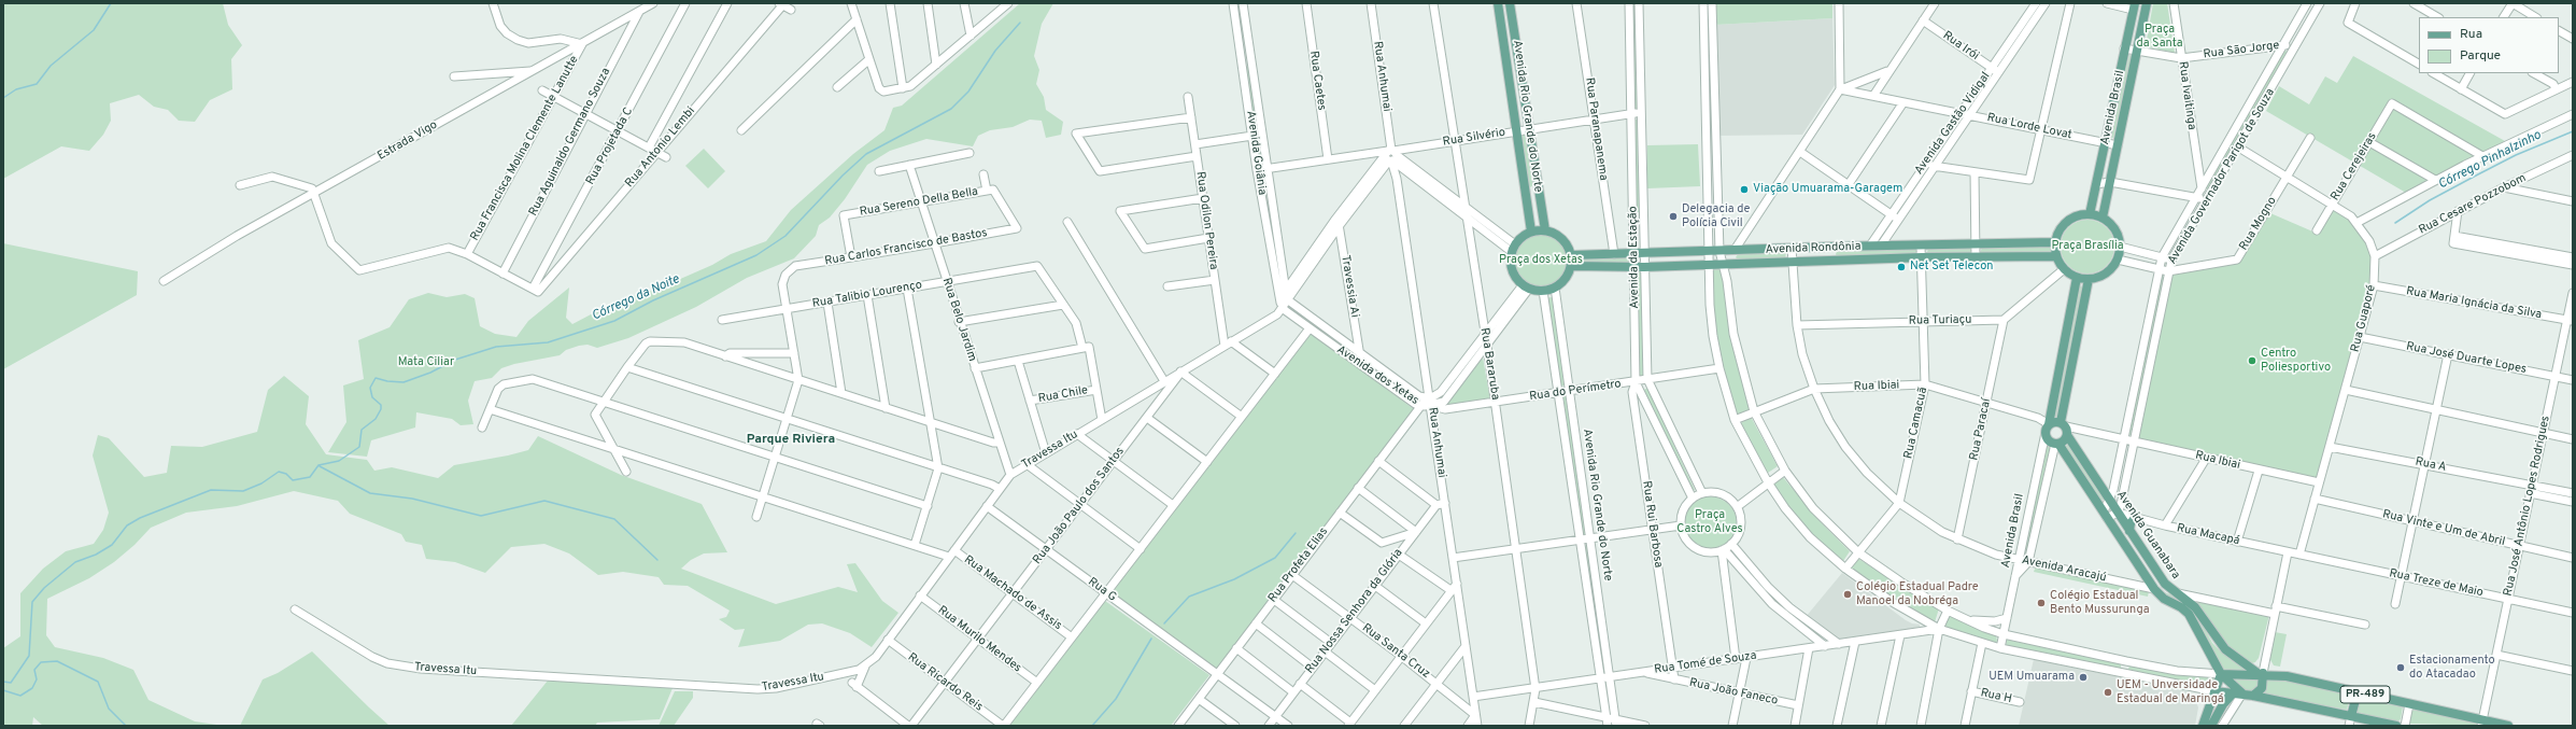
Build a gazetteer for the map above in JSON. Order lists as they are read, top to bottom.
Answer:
{
  "streets": {
    "main road": [
      "Avenida Brasil",
      "Avenida Rio Grande do Norte",
      "Avenida Rondônia",
      "Avenida Guanabara",
      "PR-489"
    ],
    "street": [
      "Rua Irói",
      "Rua São Jorge",
      "Rua Anhumai",
      "Rua Caetes",
      "Rua Ivaitinga",
      "Avenida Gastão Vidigal",
      "Rua Lorde Lovat",
      "Rua Paranapanema",
      "Rua Silvério",
      "Estrada Vigo",
      "Rua Aguinaldo Germano Souza",
      "Rua Projetada C",
      "Rua Antonio Lembi",
      "Rua Francisca Molina Clemente Lanutte",
      "Avenida Goiânia",
      "Rua Cerejeiras",
      "Avenida Governador Parigot de Souza",
      "Rua Sereno Della Bella",
      "Rua Cesare Pozzobom",
      "Rua Odilon Pereira",
      "Rua Mogno",
      "Rua Carlos Francisco de Bastos",
      "Avenida da Estação",
      "Travessia Ai",
      "Rua Talibio Lourenço",
      "Rua Maria Ignácia da Silva",
      "Rua Guaporé",
      "Rua Belo Jardim",
      "Rua Turiaçu",
      "Rua José Duarte Lopes",
      "Rua Bararuba",
      "Avenida dos Xetas",
      "Rua Ibiai",
      "Rua do Perímetro",
      "Rua Chile",
      "Rua Camacuã",
      "Rua Paracaí",
      "Travessa Itu",
      "Rua A",
      "Rua João Paulo dos Santos",
      "Rua José Antônio Lopes Rodrigues",
      "Rua Rui Barbosa",
      "Rua Vinte e Um de Abril",
      "Rua Macapá",
      "Rua Profeta Elias",
      "Avenida Aracajú",
      "Rua Treze de Maio",
      "Rua G",
      "Rua Machado de Assis",
      "Rua Nossa Senhora da Glória",
      "Rua Murilo Mendes",
      "Rua Santa Cruz",
      "Rua Tomé de Souza",
      "Rua Ricardo Reis",
      "Rua João Faneco",
      "Rua H"
    ]
  },
  "crossings": [
    ["Rua Irói", "Avenida Gastão Vidigal"],
    ["Rua São Jorge", "Rua Ivaitinga"],
    ["Rua São Jorge", "Avenida Brasil"],
    ["Rua São Jorge", "Avenida Governador Parigot de Souza"],
    ["Rua Anhumai", "Rua Silvério"],
    ["Rua Anhumai", "Avenida dos Xetas"],
    ["Rua Anhumai", "Rua do Perímetro"],
    ["Rua Anhumai", "Rua Nossa Senhora da Glória"],
    ["Rua Anhumai", "Rua Santa Cruz"],
    ["Rua Anhumai", "Rua Tomé de Souza"],
    ["Rua Caetes", "Rua Silvério"],
    ["Rua Ivaitinga", "Avenida Governador Parigot de Souza"],
    ["Avenida Brasil", "Rua Lorde Lovat"],
    ["Avenida Brasil", "Avenida Rondônia"],
    ["Avenida Brasil", "Avenida Guanabara"],
    ["Avenida Brasil", "Avenida Aracajú"],
    ["Avenida Rio Grande do Norte", "Rua Silvério"],
    ["Avenida Rio Grande do Norte", "Avenida Rondônia"],
    ["Avenida Rio Grande do Norte", "Avenida dos Xetas"],
    ["Avenida Rio Grande do Norte", "Rua do Perímetro"],
    ["Avenida Rio Grande do Norte", "Rua Tomé de Souza"],
    ["Avenida Gastão Vidigal", "Rua Lorde Lovat"],
    ["Avenida Gastão Vidigal", "Avenida Rondônia"],
    ["Rua Paranapanema", "Rua Silvério"],
    ["Rua Paranapanema", "Avenida Rondônia"],
    ["Rua Silvério", "Avenida Goiânia"],
    ["Rua Silvério", "Avenida da Estação"],
    ["Rua Silvério", "Rua Bararuba"],
    ["Estrada Vigo", "Rua Aguinaldo Germano Souza"],
    ["Estrada Vigo", "Rua Francisca Molina Clemente Lanutte"],
    ["Rua Projetada C", "Rua Antonio Lembi"],
    ["Avenida Goiânia", "Avenida dos Xetas"],
    ["Avenida Goiânia", "Rua João Paulo dos Santos"],
    ["Rua Cerejeiras", "Rua Guaporé"],
    ["Avenida Governador Parigot de Souza", "Rua Mogno"],
    ["Avenida Governador Parigot de Souza", "Rua Guaporé"],
    ["Avenida Governador Parigot de Souza", "Rua Ibiai"],
    ["Avenida Governador Parigot de Souza", "Avenida Guanabara"],
    ["Avenida Governador Parigot de Souza", "Rua Macapá"],
    ["Rua Sereno Della Bella", "Rua Carlos Francisco de Bastos"],
    ["Rua Sereno Della Bella", "Rua Belo Jardim"],
    ["Rua Cesare Pozzobom", "Rua Guaporé"],
    ["Rua Odilon Pereira", "Rua João Paulo dos Santos"],
    ["Rua Mogno", "Rua Guaporé"],
    ["Rua Carlos Francisco de Bastos", "Rua Talibio Lourenço"],
    ["Rua Carlos Francisco de Bastos", "Rua Belo Jardim"],
    ["Avenida Rondônia", "Avenida da Estação"],
    ["Avenida Rondônia", "Avenida dos Xetas"],
    ["Avenida Rondônia", "Rua Camacuã"],
    ["Avenida Rondônia", "Avenida Aracajú"],
    ["Avenida da Estação", "Rua do Perímetro"],
    ["Avenida da Estação", "Rua Rui Barbosa"],
    ["Travessia Ai", "Avenida dos Xetas"],
    ["Rua Talibio Lourenço", "Rua Belo Jardim"],
    ["Rua Maria Ignácia da Silva", "Rua Guaporé"],
    ["Rua Maria Ignácia da Silva", "Rua José Antônio Lopes Rodrigues"],
    ["Rua Guaporé", "Rua José Duarte Lopes"],
    ["Rua Guaporé", "Rua Ibiai"],
    ["Rua Guaporé", "Rua A"],
    ["Rua Guaporé", "Rua Vinte e Um de Abril"],
    ["Rua Guaporé", "Rua Macapá"],
    ["Rua Guaporé", "Rua Treze de Maio"],
    ["Rua Belo Jardim", "Travessa Itu"],
    ["Rua Turiaçu", "Rua Camacuã"],
    ["Rua Turiaçu", "Rua Paracaí"],
    ["Rua Turiaçu", "Avenida Aracajú"],
    ["Rua José Duarte Lopes", "Rua José Antônio Lopes Rodrigues"],
    ["Rua Bararuba", "Avenida dos Xetas"],
    ["Rua Bararuba", "Rua do Perímetro"],
    ["Rua Bararuba", "Rua Tomé de Souza"],
    ["Avenida dos Xetas", "Rua do Perímetro"],
    ["Avenida dos Xetas", "Rua João Paulo dos Santos"],
    ["Avenida dos Xetas", "Rua Profeta Elias"],
    ["Rua Ibiai", "Rua Camacuã"],
    ["Rua Ibiai", "Rua Paracaí"],
    ["Rua Ibiai", "Avenida Guanabara"],
    ["Rua Ibiai", "Avenida Aracajú"],
    ["Rua do Perímetro", "Rua Rui Barbosa"],
    ["Rua Camacuã", "Avenida Aracajú"],
    ["Rua Paracaí", "Avenida Aracajú"],
    ["Travessa Itu", "Rua João Paulo dos Santos"],
    ["Travessa Itu", "Rua G"],
    ["Travessa Itu", "Rua Machado de Assis"],
    ["Travessa Itu", "Rua Murilo Mendes"],
    ["Travessa Itu", "Rua Ricardo Reis"],
    ["Rua A", "Rua José Antônio Lopes Rodrigues"],
    ["Rua João Paulo dos Santos", "Rua G"],
    ["Rua João Paulo dos Santos", "Rua Machado de Assis"],
    ["Rua João Paulo dos Santos", "Rua Murilo Mendes"],
    ["Rua João Paulo dos Santos", "Rua Ricardo Reis"],
    ["Rua José Antônio Lopes Rodrigues", "Rua Vinte e Um de Abril"],
    ["Rua José Antônio Lopes Rodrigues", "Rua Treze de Maio"],
    ["Rua José Antônio Lopes Rodrigues", "PR-489"],
    ["Rua Rui Barbosa", "Rua Tomé de Souza"],
    ["Rua Rui Barbosa", "Rua João Faneco"],
    ["Avenida Guanabara", "Rua Macapá"],
    ["Avenida Guanabara", "Avenida Aracajú"],
    ["Avenida Guanabara", "PR-489"],
    ["Rua Macapá", "Rua Treze de Maio"],
    ["Rua Profeta Elias", "Rua G"],
    ["Rua Profeta Elias", "Rua Santa Cruz"],
    ["Rua G", "Rua Nossa Senhora da Glória"],
    ["Rua Nossa Senhora da Glória", "Rua Santa Cruz"],
    ["Rua Tomé de Souza", "Rua João Faneco"]
  ],
  "districts": ["Parque Riviera"],
  "water": ["Córrego Pinhalzinho", "Córrego da Noite"],
  "parks": [
    "Praça da Santa",
    "Praça Brasília",
    "Praça dos Xetas",
    "Mata Ciliar",
    "Praça Castro Alves"
  ],
  "places": [
    "Viação Umuarama-Garagem",
    "Delegacia de Polícia Civil",
    "Net Set Telecon",
    "Centro Poliesportivo",
    "Colégio Estadual Padre Manoel da Nobréga",
    "Colégio Estadual Bento Mussurunga",
    "Estacionamento do Atacadao",
    "UEM Umuarama",
    "UEM - Unversidade Estadual de Maringá"
  ],
  "legend": ["Rua", "Parque"]
}
